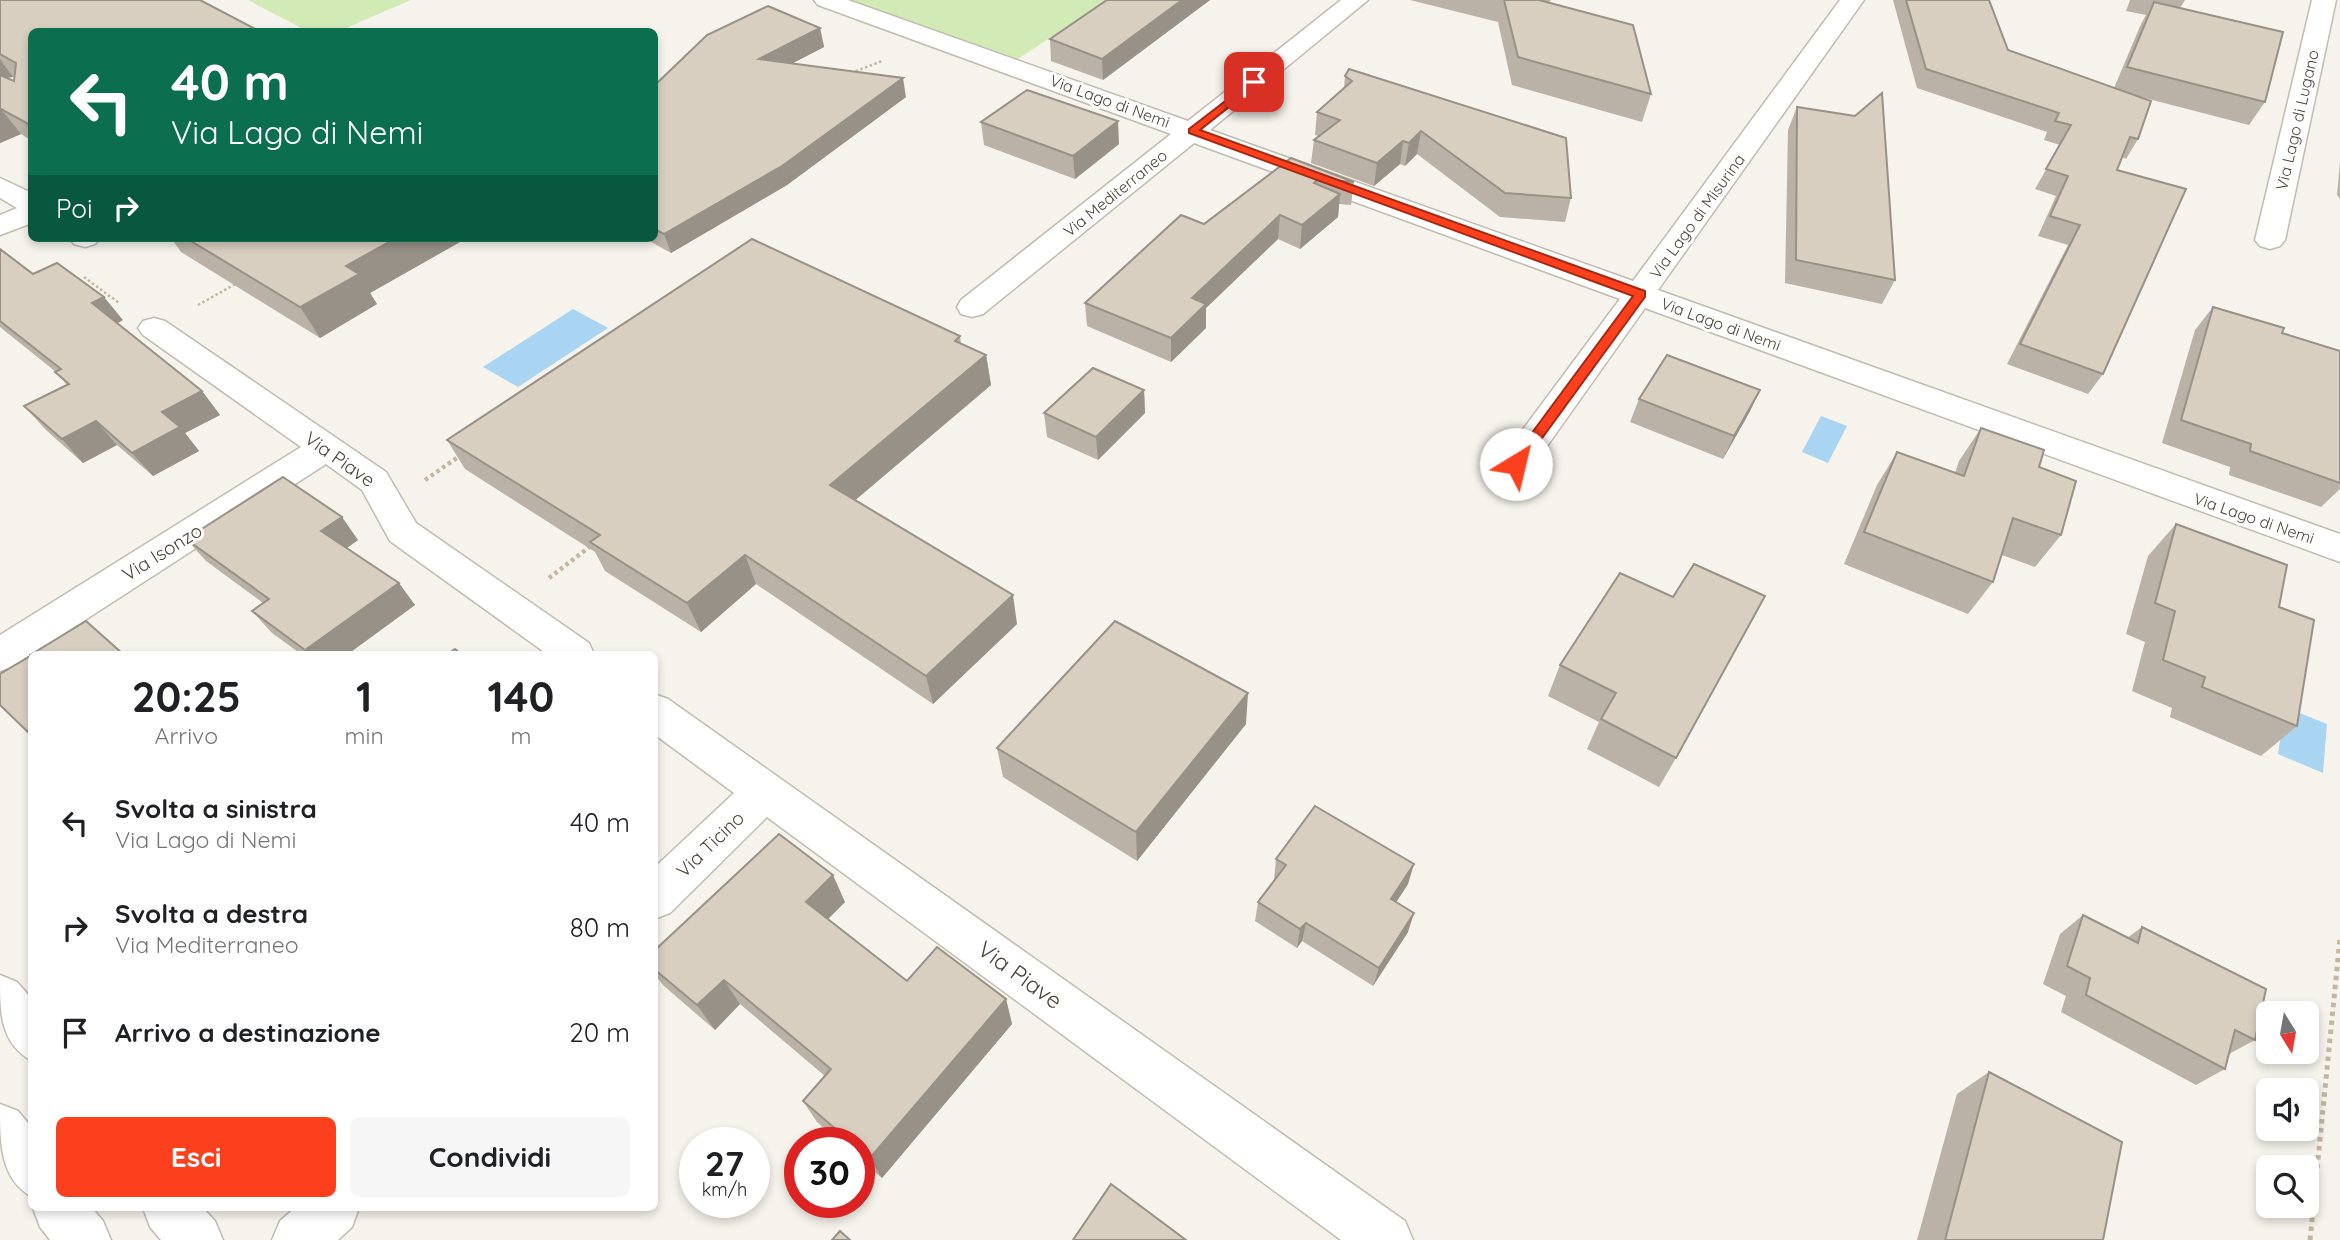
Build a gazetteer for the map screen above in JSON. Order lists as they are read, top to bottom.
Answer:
{
  "streets": {
    "street": [
      "Via Lago di Nemi",
      "Via Lago di Lugano",
      "Via Mediterraneo",
      "Via Lago di Misurina",
      "Via Piave",
      "Via Isonzo",
      "Via Ticino"
    ]
  },
  "crossings": [
    ["Via Lago di Nemi", "Via Mediterraneo"],
    ["Via Lago di Nemi", "Via Lago di Misurina"],
    ["Via Piave", "Via Isonzo"],
    ["Via Piave", "Via Ticino"]
  ],
  "north": "bottom",
  "page": {
    "turn": ["40 m", "Via Lago di Nemi"],
    "then": "Poi",
    "eta": [
      "20:25",
      "Arrivo",
      "1",
      "min",
      "140",
      "m"
    ],
    "list": [
      {
        "name": "Svolta a sinistra",
        "note": "Via Lago di Nemi",
        "value": "40 m"
      },
      {
        "name": "Svolta a destra",
        "note": "Via Mediterraneo",
        "value": "80 m"
      },
      {
        "name": "Arrivo a destinazione",
        "value": "20 m"
      }
    ],
    "buttons": ["Esci", "Condividi"],
    "speed": "27 km/h",
    "limit": "30"
  }
}
